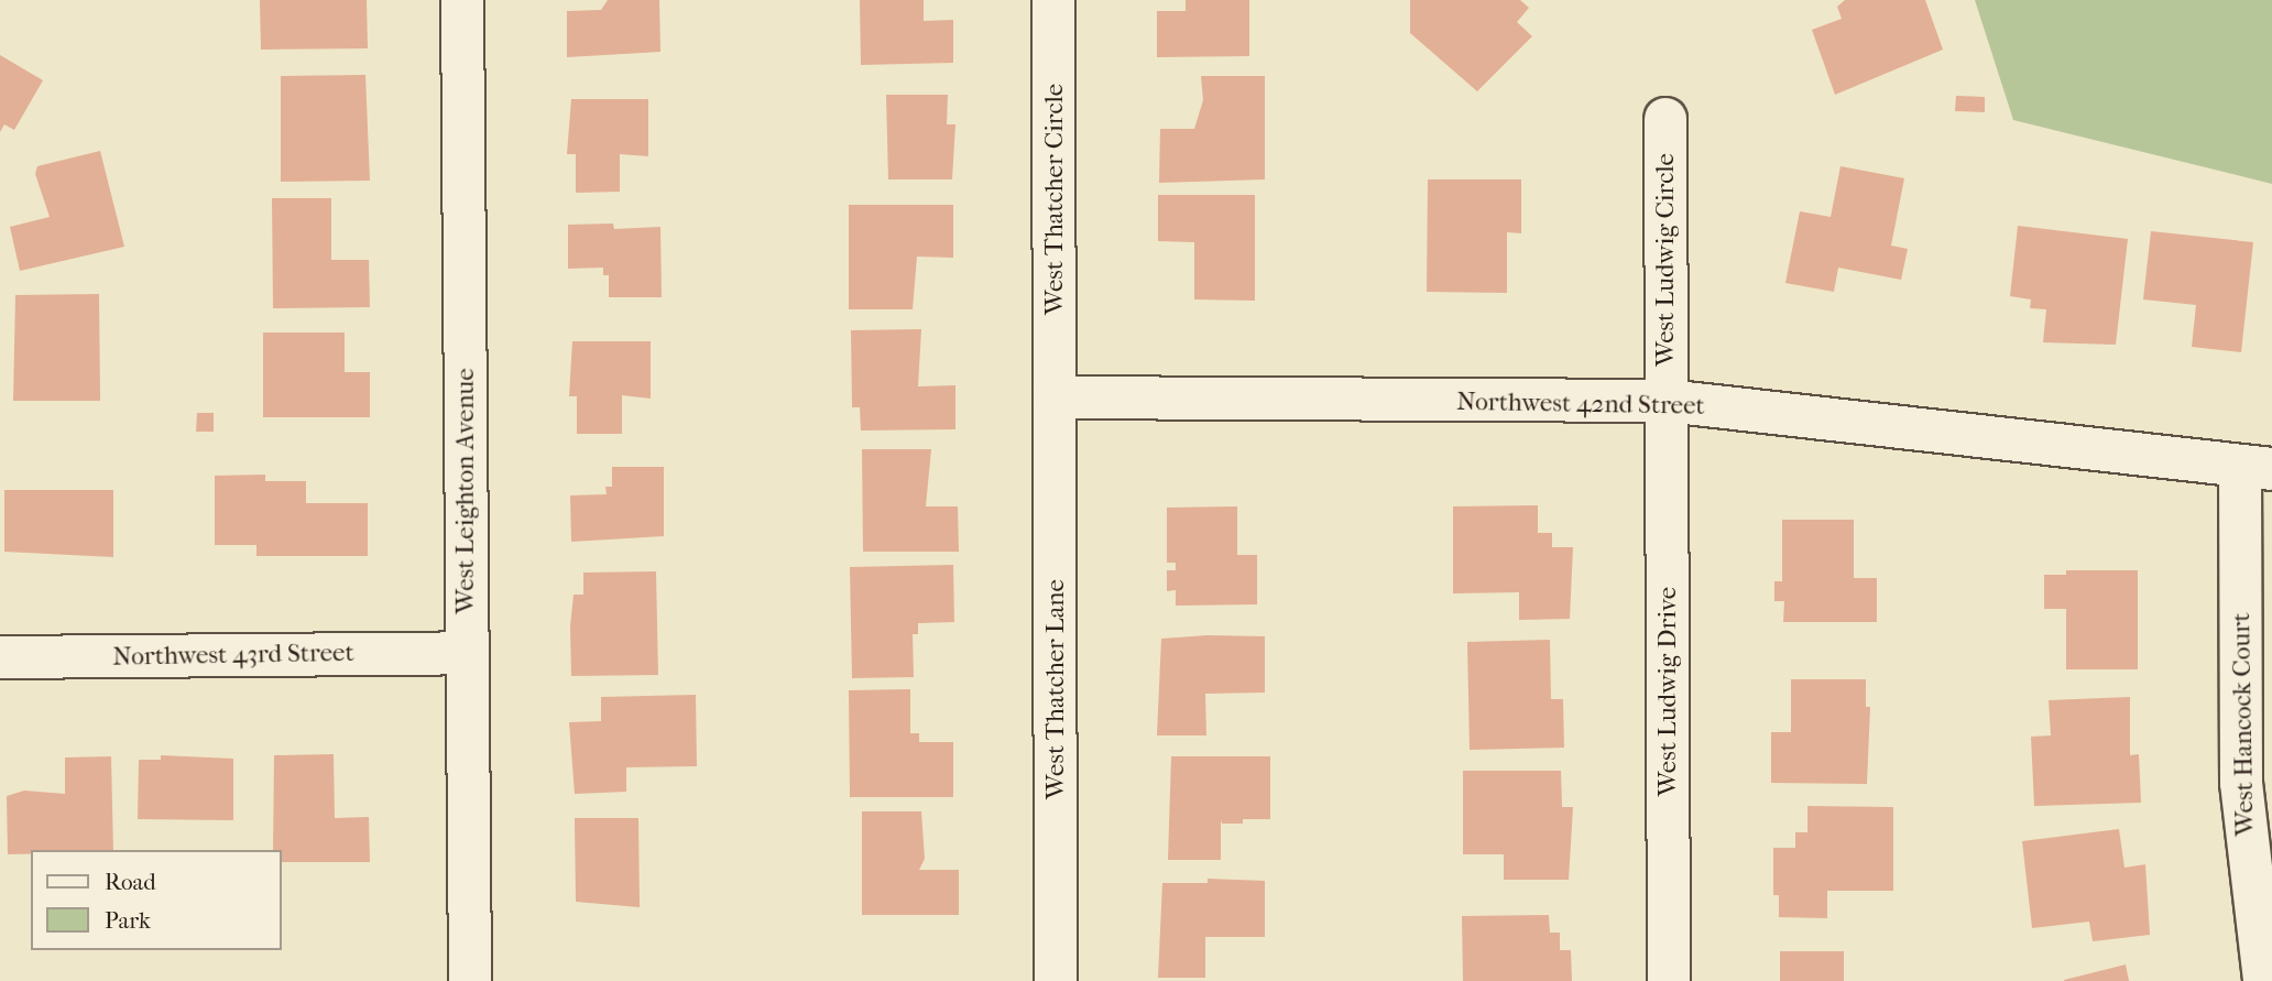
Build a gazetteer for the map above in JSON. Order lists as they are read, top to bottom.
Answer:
{
  "streets": {
    "street": [
      "West Thatcher Circle",
      "West Ludwig Circle",
      "Northwest 42nd Street",
      "West Leighton Avenue",
      "Northwest 43rd Street",
      "West Thatcher Lane",
      "West Ludwig Drive",
      "West Hancock Court"
    ]
  },
  "crossings": [
    ["West Thatcher Circle", "Northwest 42nd Street"],
    ["West Thatcher Circle", "West Thatcher Lane"],
    ["West Ludwig Circle", "Northwest 42nd Street"],
    ["West Ludwig Circle", "West Ludwig Drive"],
    ["Northwest 42nd Street", "West Thatcher Lane"],
    ["Northwest 42nd Street", "West Ludwig Drive"],
    ["Northwest 42nd Street", "West Hancock Court"],
    ["West Leighton Avenue", "Northwest 43rd Street"]
  ],
  "legend": ["Road", "Park"]
}
